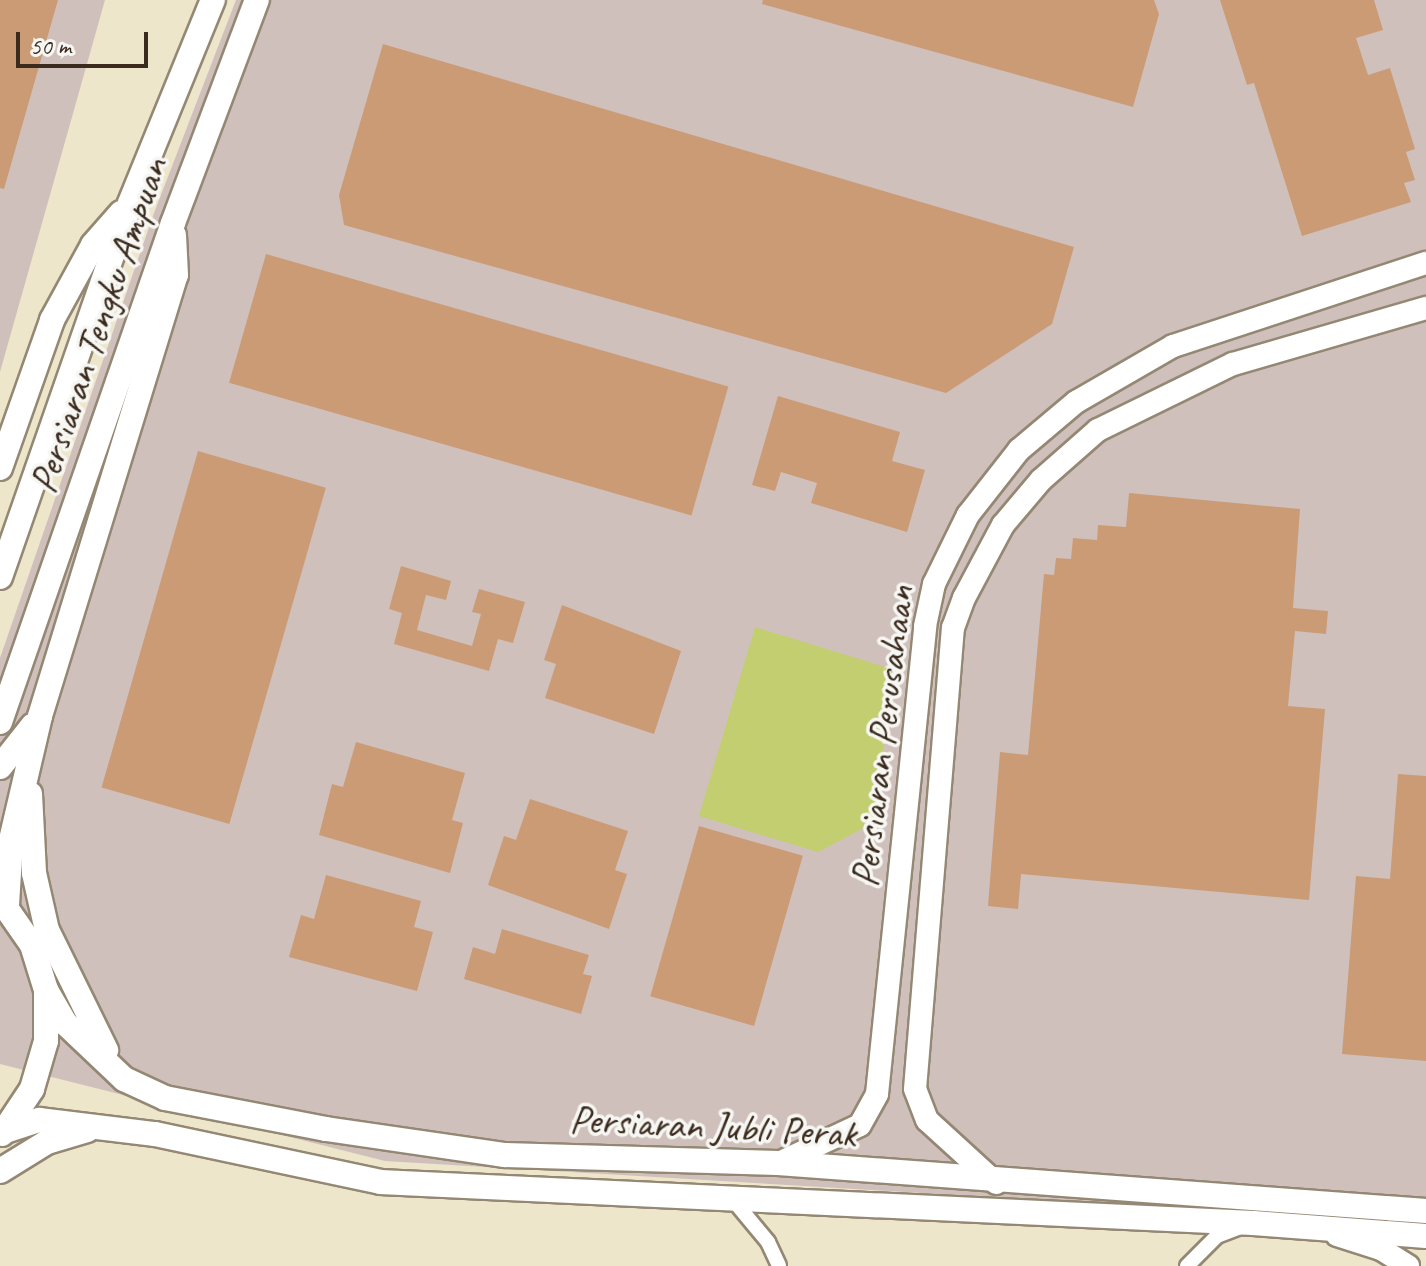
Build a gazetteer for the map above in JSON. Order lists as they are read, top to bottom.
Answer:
{
  "streets": {
    "main road": ["Persiaran Tengku Ampuan", "Persiaran Perusahaan", "Persiaran Jubli Perak"]
  },
  "crossings": [
    ["Persiaran Perusahaan", "Persiaran Jubli Perak"]
  ],
  "scale_bar": "50 m"
}
